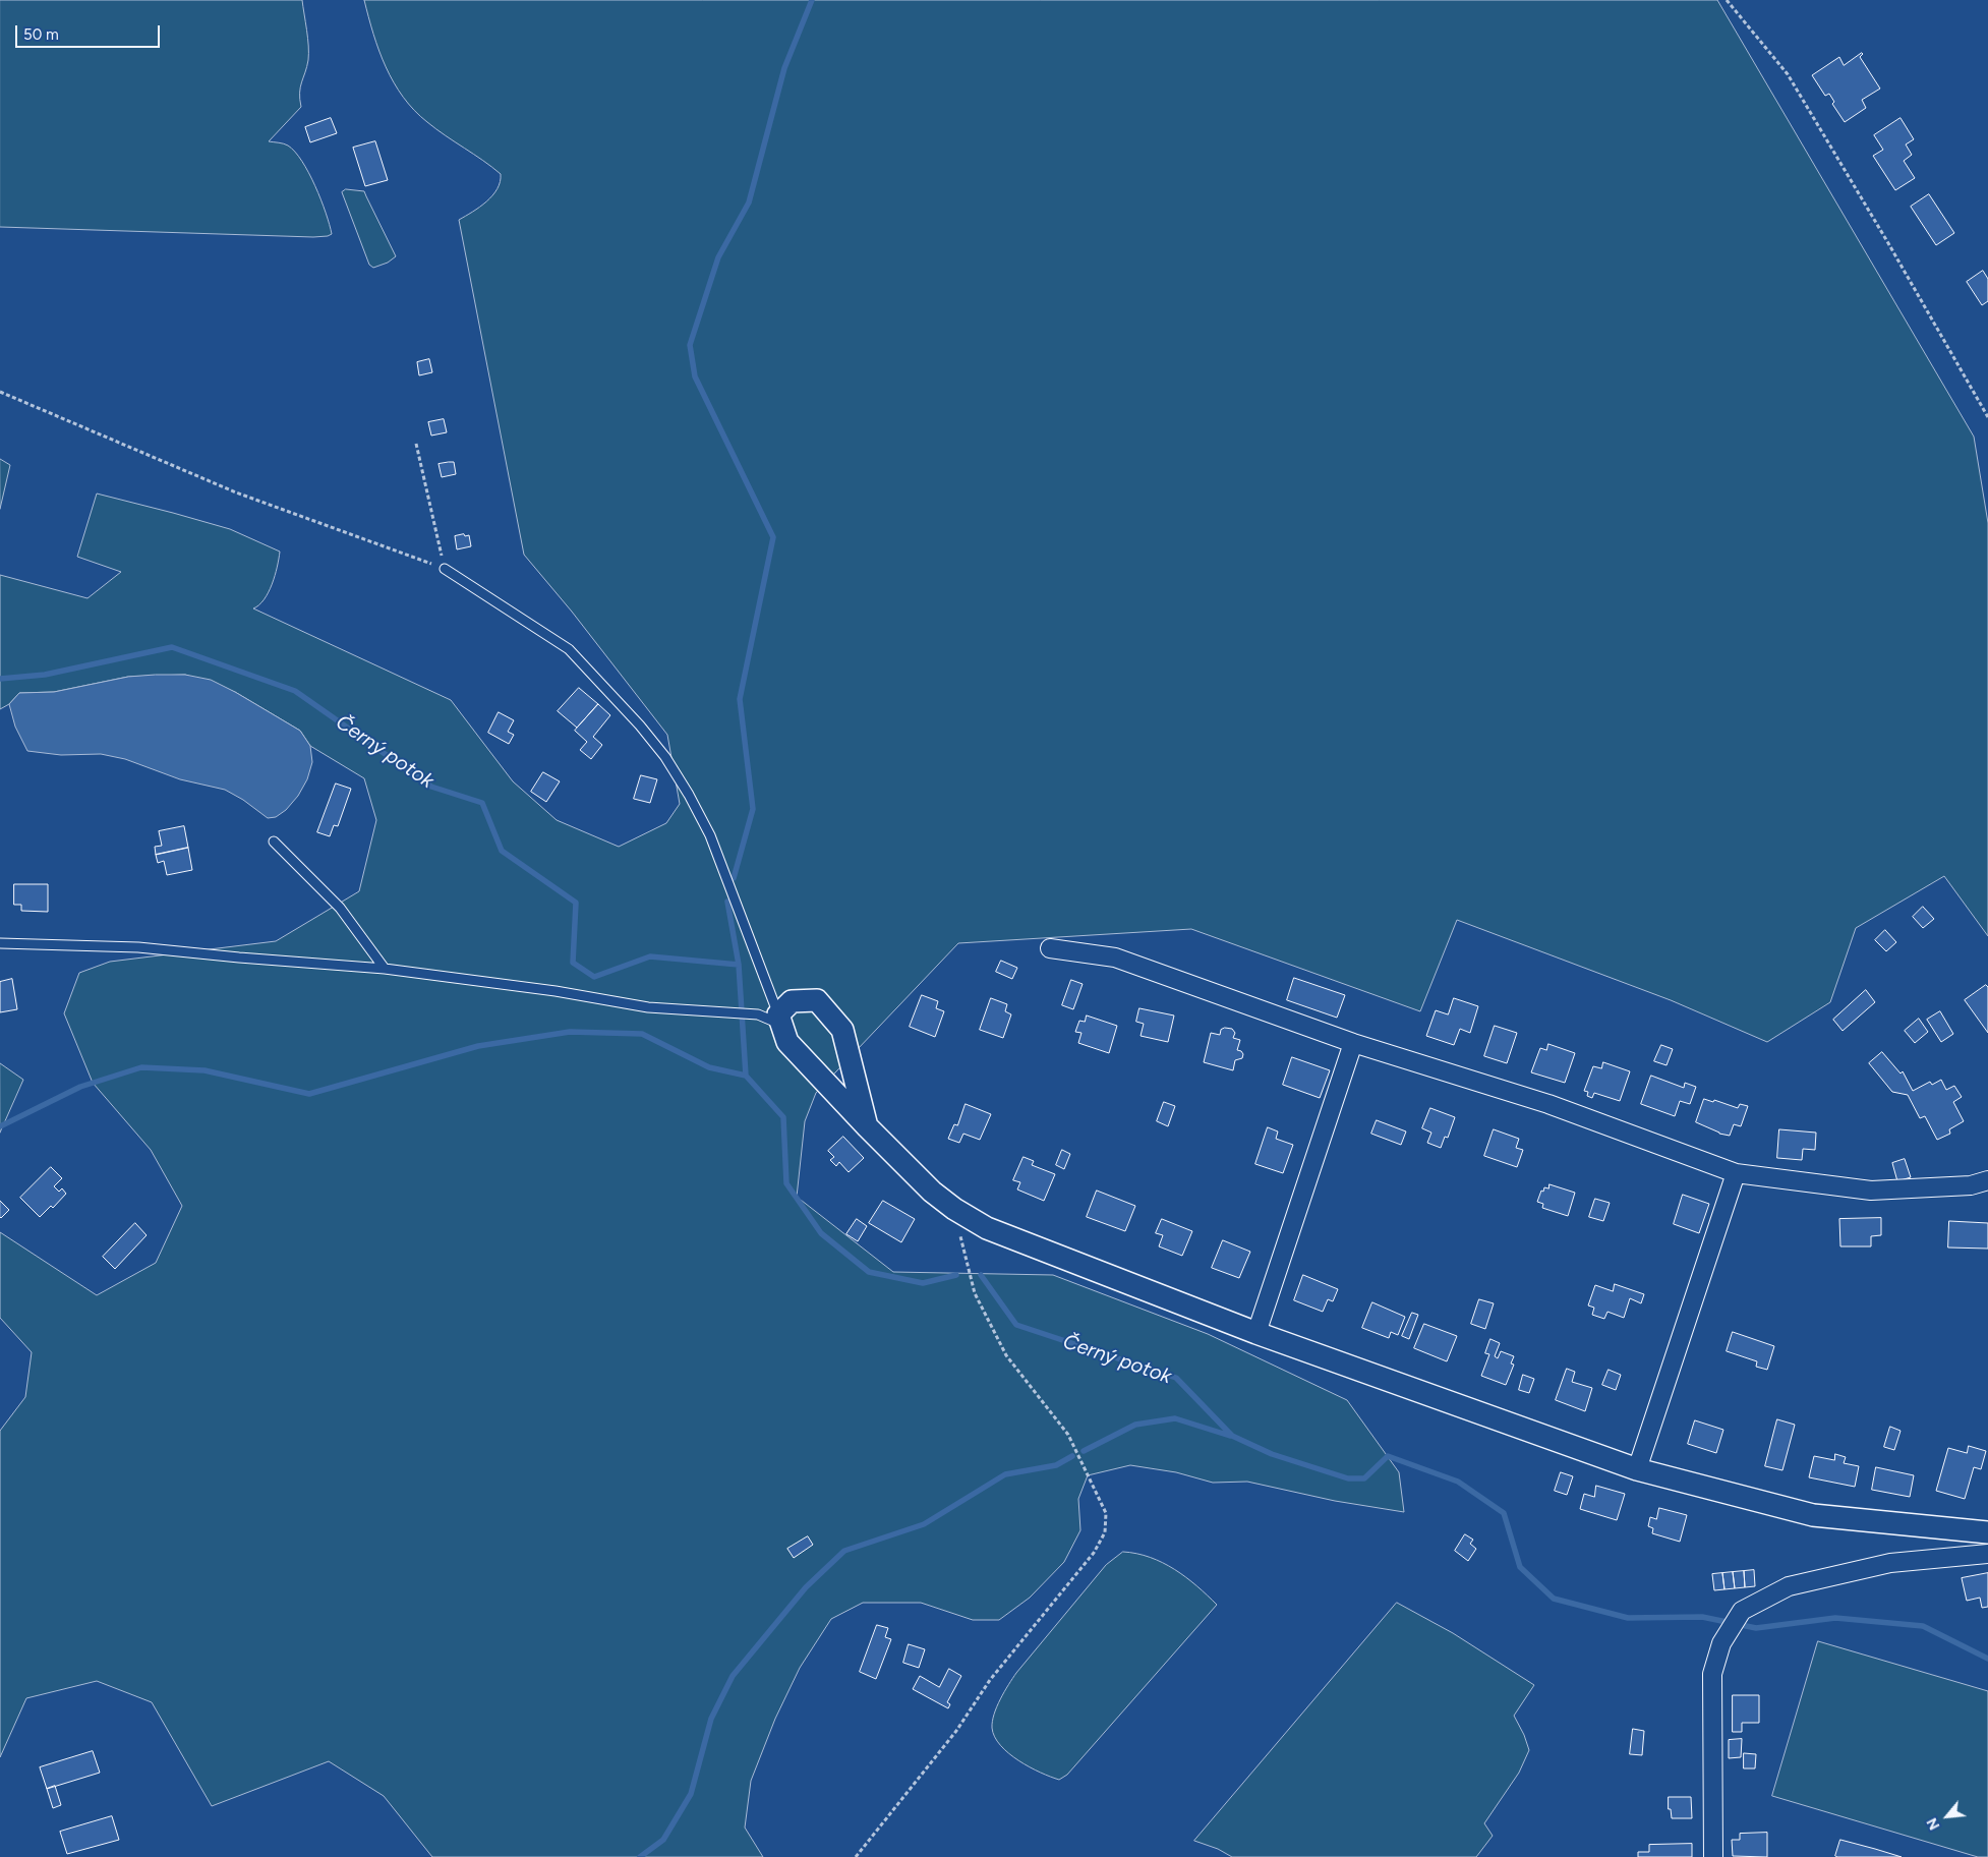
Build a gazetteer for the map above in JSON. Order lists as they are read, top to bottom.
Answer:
{
  "water": ["Černý potok"],
  "scale_bar": "50 m",
  "north": "bottom left"
}
